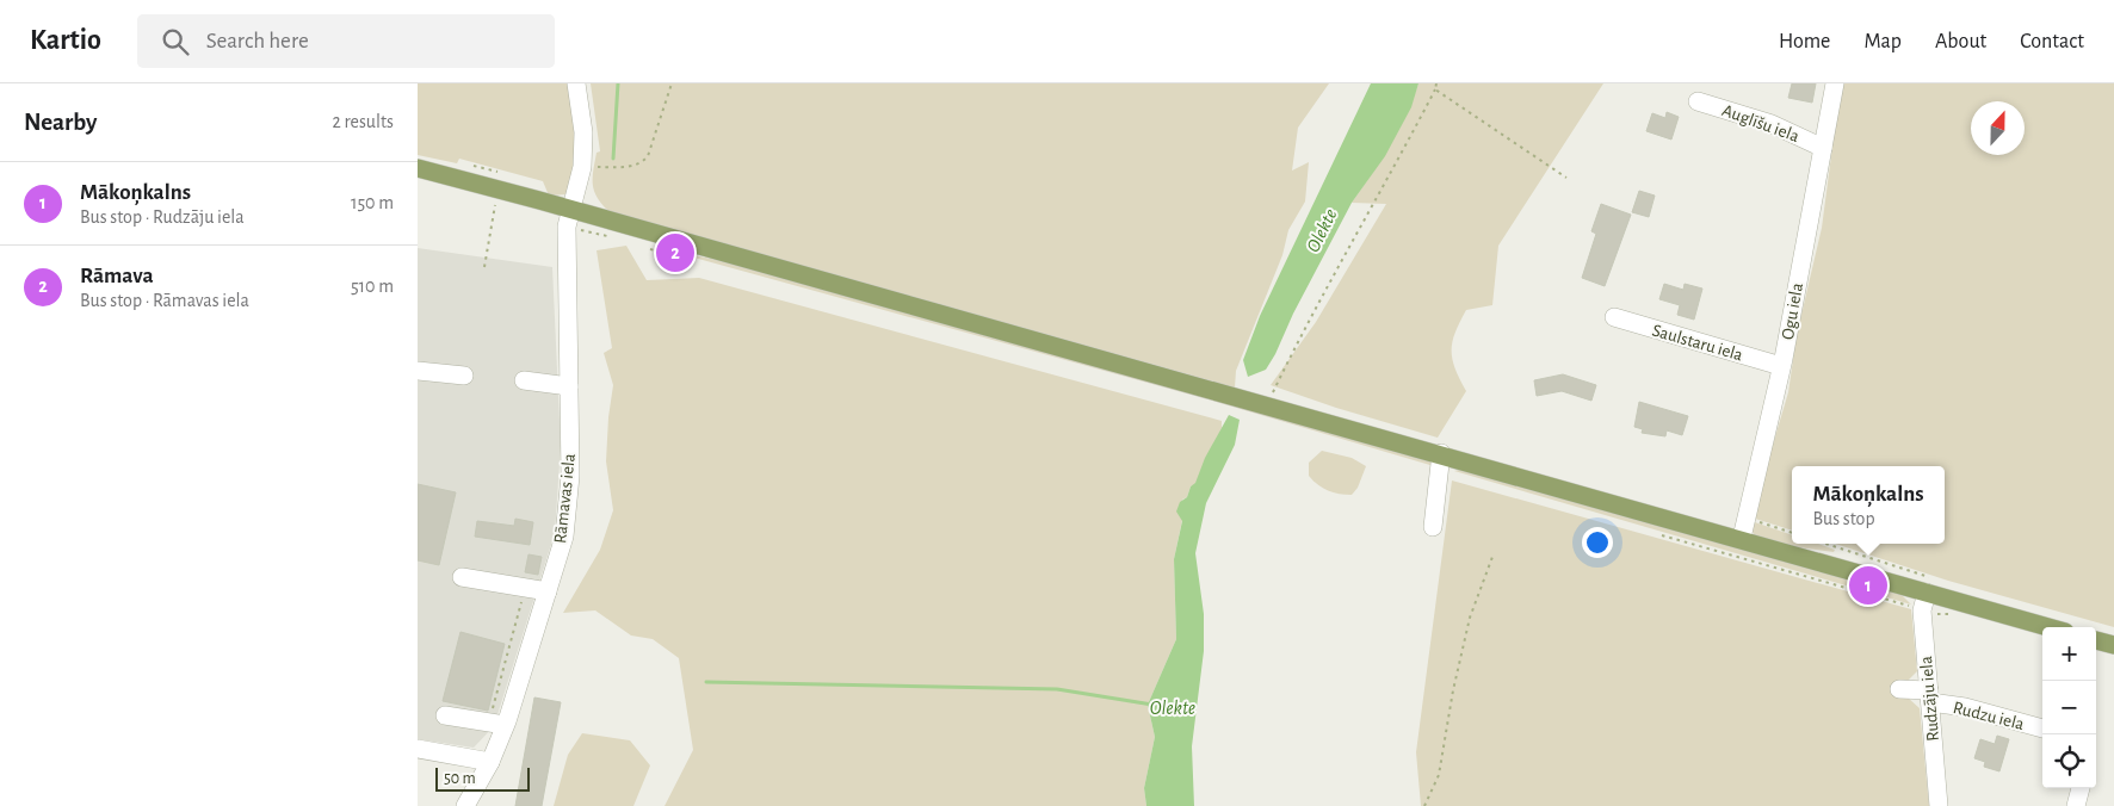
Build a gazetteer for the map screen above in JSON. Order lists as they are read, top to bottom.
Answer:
{
  "streets": {
    "street": [
      "Auglīšu iela",
      "Ogu iela",
      "Saulstaru iela",
      "Rāmavas iela",
      "Rudzāju iela",
      "Rudzu iela"
    ]
  },
  "crossings": [
    ["Auglīšu iela", "Ogu iela"],
    ["Ogu iela", "Saulstaru iela"],
    ["Rudzāju iela", "Rudzu iela"]
  ],
  "water": ["Olekte"],
  "scale_bar": "50 m",
  "north": "top",
  "page": {
    "header": "Kartio",
    "search": "Search here",
    "nav": [
      "Home",
      "Map",
      "About",
      "Contact"
    ],
    "heading": ["Nearby", "2 results"],
    "list": [
      {
        "mark": "1",
        "name": "Mākoņkalns",
        "note": "Bus stop · Rudzāju iela",
        "value": "150 m"
      },
      {
        "mark": "2",
        "name": "Rāmava",
        "note": "Bus stop · Rāmavas iela",
        "value": "510 m"
      }
    ],
    "pins": ["2", "1"],
    "popup": ["Mākoņkalns", "Bus stop"],
    "map_buttons": ["+", "−"],
    "scale": "50 m"
  }
}
